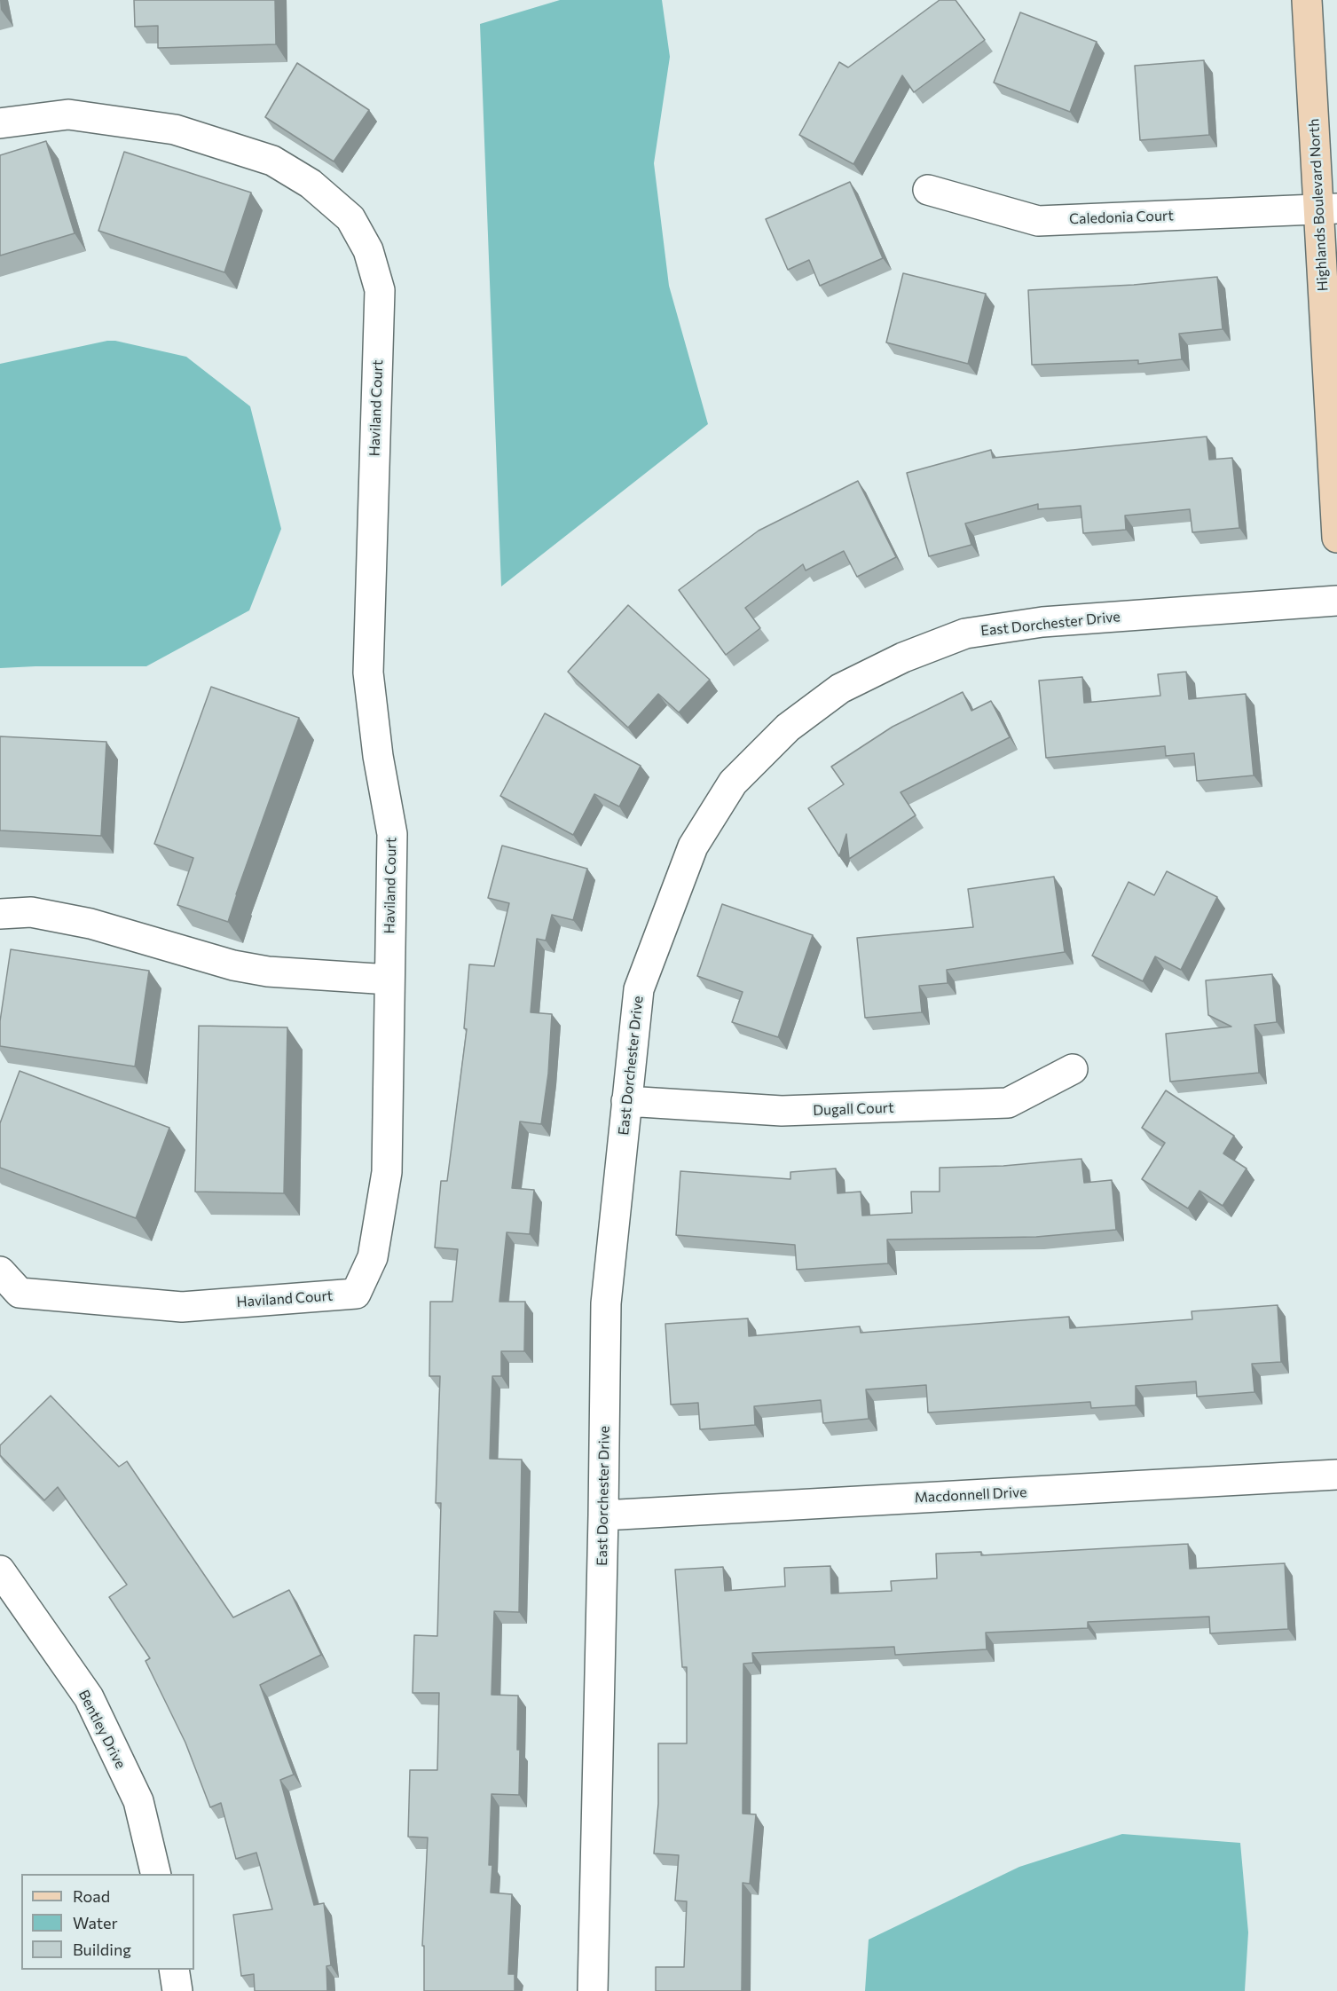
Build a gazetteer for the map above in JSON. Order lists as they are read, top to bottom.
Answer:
{
  "streets": {
    "street": [
      "Highlands Boulevard North",
      "Caledonia Court",
      "Haviland Court",
      "East Dorchester Drive",
      "Dugall Court",
      "Macdonnell Drive",
      "Bentley Drive"
    ]
  },
  "crossings": [
    ["Highlands Boulevard North", "Caledonia Court"],
    ["East Dorchester Drive", "Dugall Court"],
    ["East Dorchester Drive", "Macdonnell Drive"]
  ],
  "legend": ["Road", "Water", "Building"]
}
